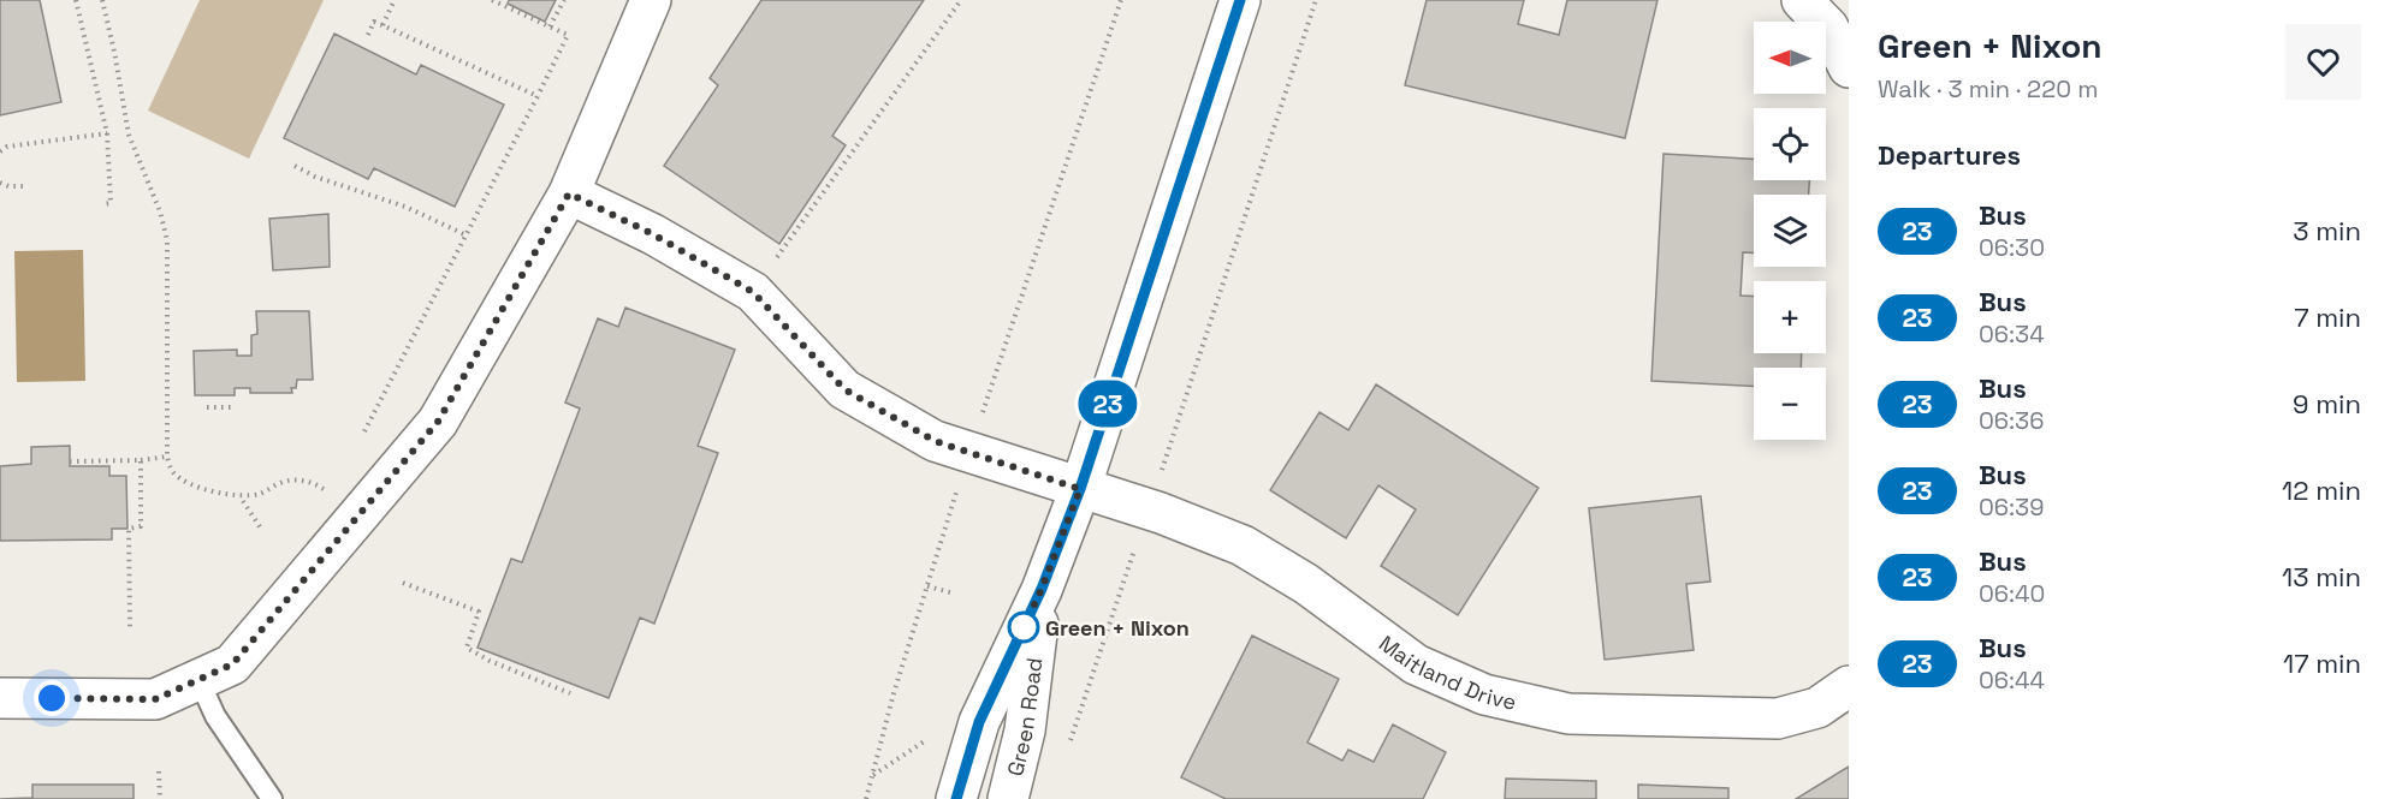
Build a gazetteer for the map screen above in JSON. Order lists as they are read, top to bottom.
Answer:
{
  "streets": {
    "street": ["Maitland Drive", "Green Road"]
  },
  "crossings": [
    ["Maitland Drive", "Green Road"]
  ],
  "places": ["Green + Nixon"],
  "lines": ["bus line 23"],
  "north": "left",
  "page": {
    "on_map": "23",
    "heading": [
      ["Green + Nixon", "Walk · 3 min · 220 m"],
      "Departures"
    ],
    "map_buttons": ["+", "−"],
    "list": [
      {
        "mark": "23",
        "name": "Bus",
        "note": "06:30",
        "value": "3 min"
      },
      {
        "mark": "23",
        "name": "Bus",
        "note": "06:34",
        "value": "7 min"
      },
      {
        "mark": "23",
        "name": "Bus",
        "note": "06:36",
        "value": "9 min"
      },
      {
        "mark": "23",
        "name": "Bus",
        "note": "06:39",
        "value": "12 min"
      },
      {
        "mark": "23",
        "name": "Bus",
        "note": "06:40",
        "value": "13 min"
      },
      {
        "mark": "23",
        "name": "Bus",
        "note": "06:44",
        "value": "17 min"
      }
    ]
  }
}
